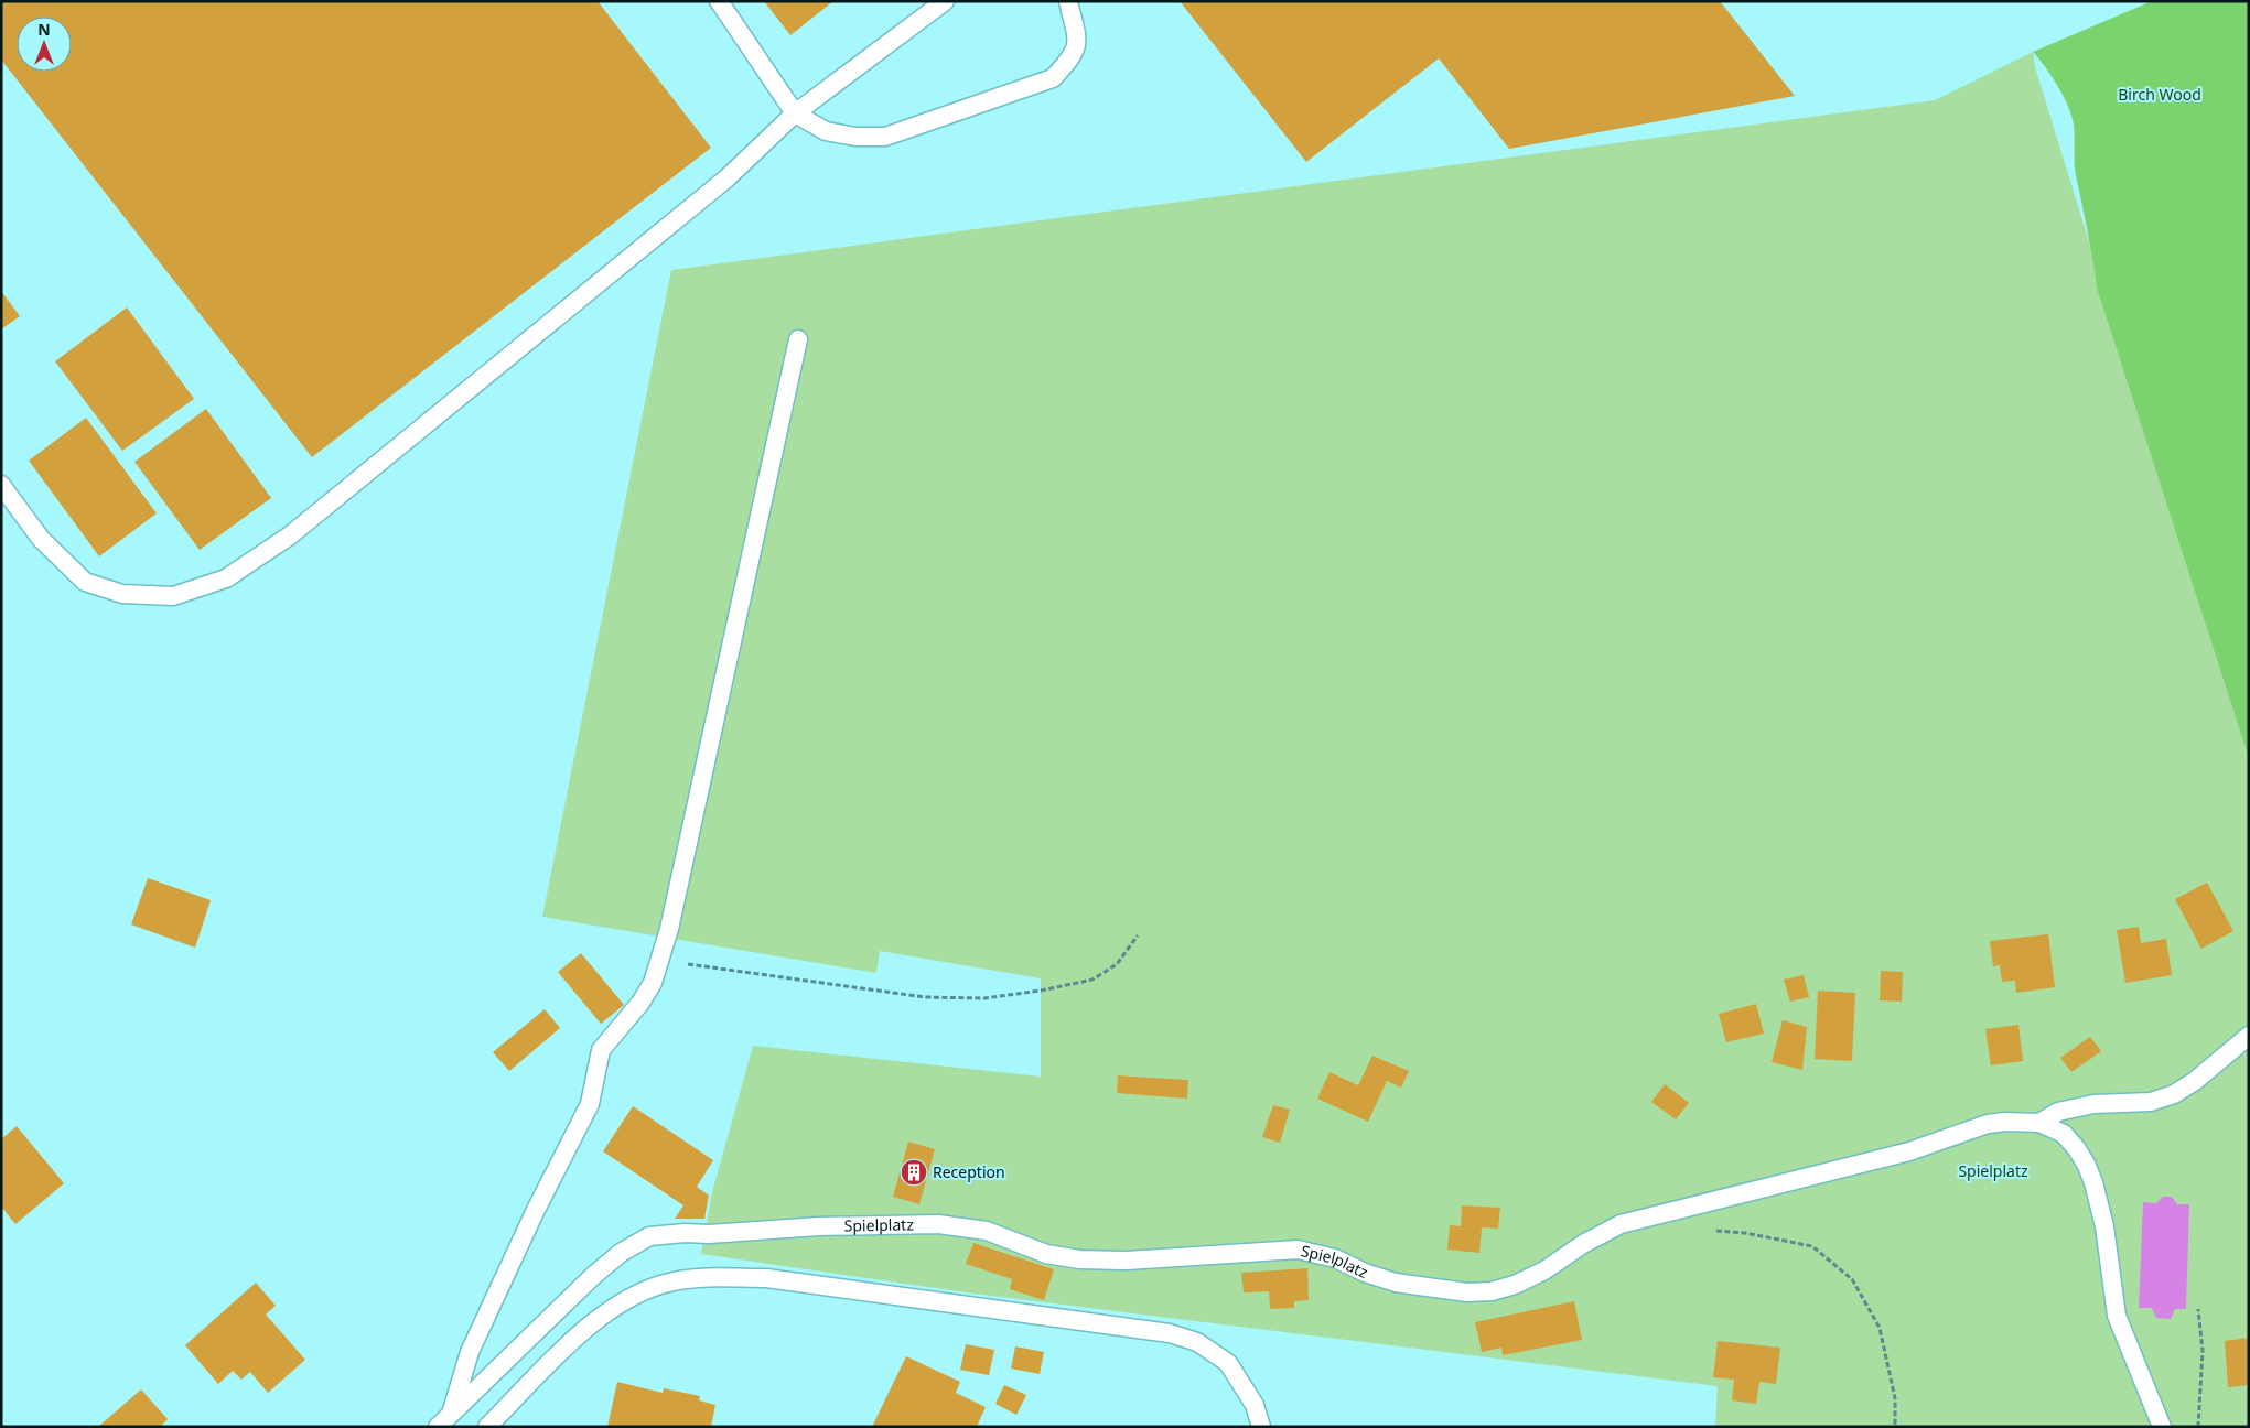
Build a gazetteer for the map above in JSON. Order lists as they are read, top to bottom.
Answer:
{
  "streets": {
    "lane": ["Spielplatz"]
  },
  "parks": ["Birch Wood", "Spielplatz"],
  "places": {
    "building": ["Reception"]
  },
  "north": "top"
}
